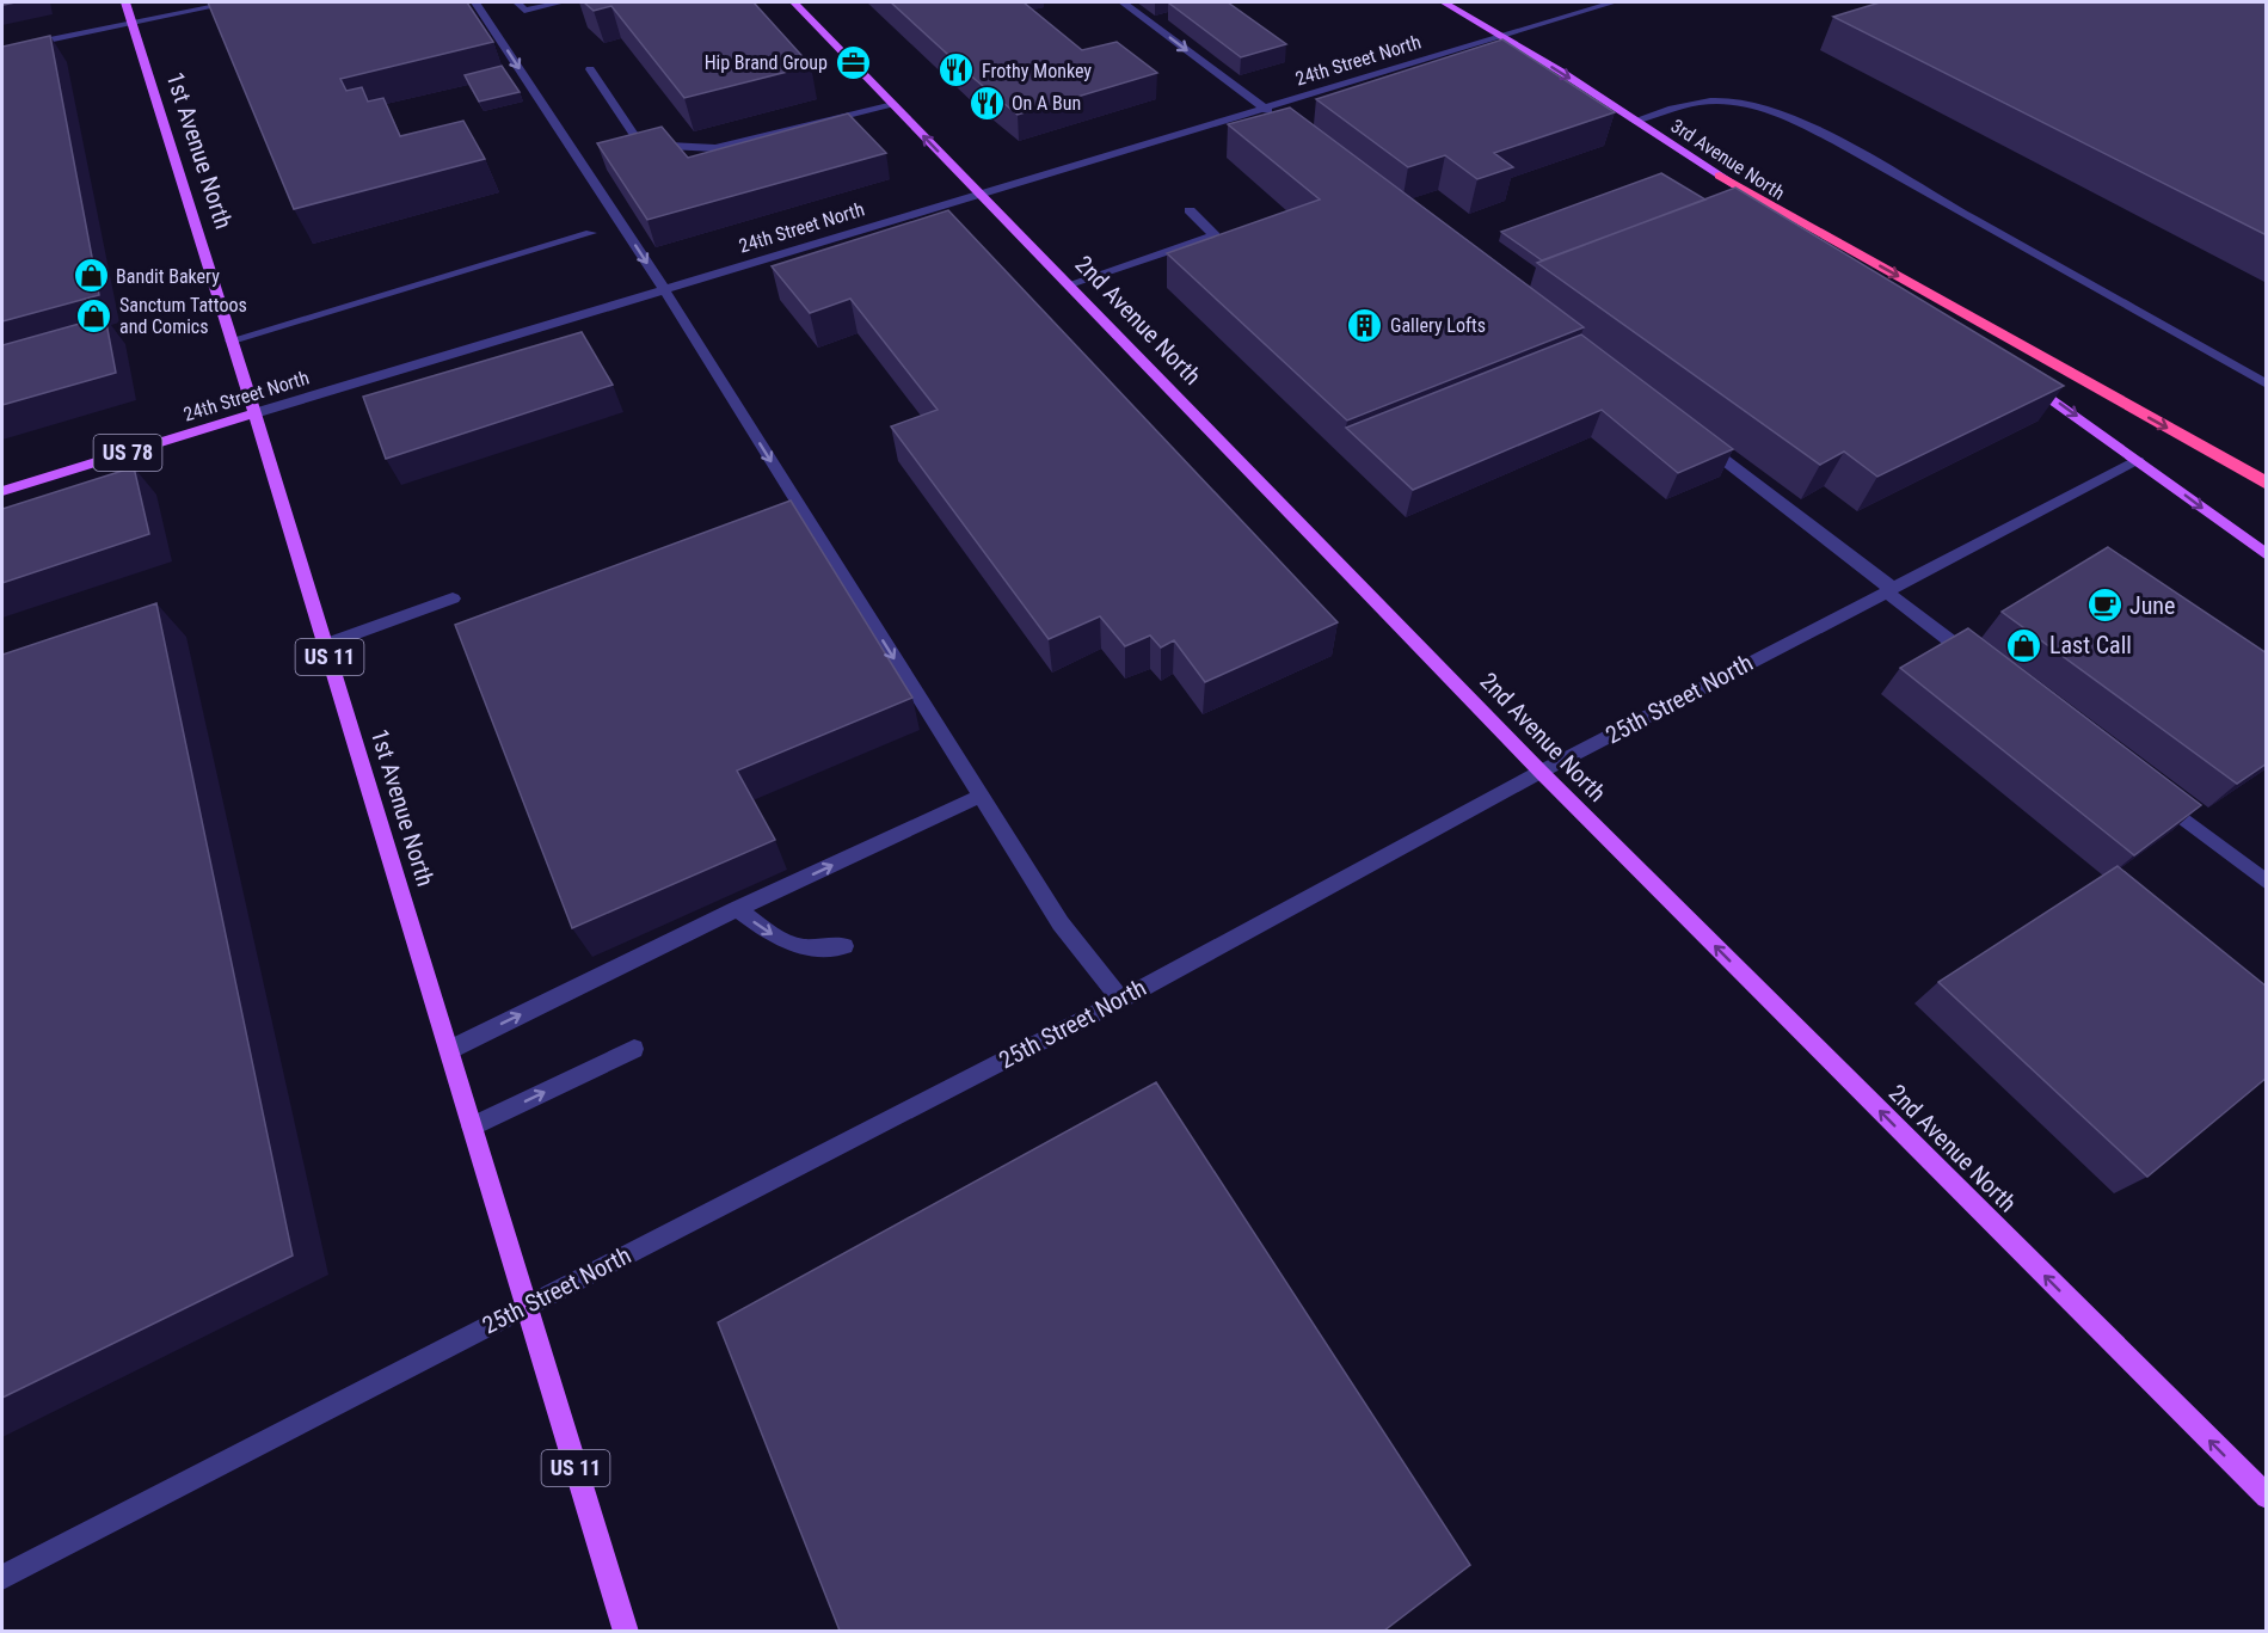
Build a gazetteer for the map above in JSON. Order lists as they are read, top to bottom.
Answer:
{
  "streets": {
    "main road": [
      "24th Street North",
      "1st Avenue North",
      "3rd Avenue North",
      "2nd Avenue North",
      "US 78",
      "US 11"
    ],
    "street": ["25th Street North"]
  },
  "crossings": [
    ["24th Street North", "1st Avenue North"],
    ["24th Street North", "3rd Avenue North"],
    ["24th Street North", "2nd Avenue North"],
    ["1st Avenue North", "25th Street North"],
    ["2nd Avenue North", "25th Street North"]
  ],
  "one_way": ["2nd Avenue North"],
  "places": {
    "office": ["Hip Brand Group"],
    "restaurant": ["Frothy Monkey", "On A Bun"],
    "shop": ["Bandit Bakery", "Sanctum Tattoos and Comics", "Last Call"],
    "building": ["Gallery Lofts"],
    "cafe": ["June"]
  }
}
